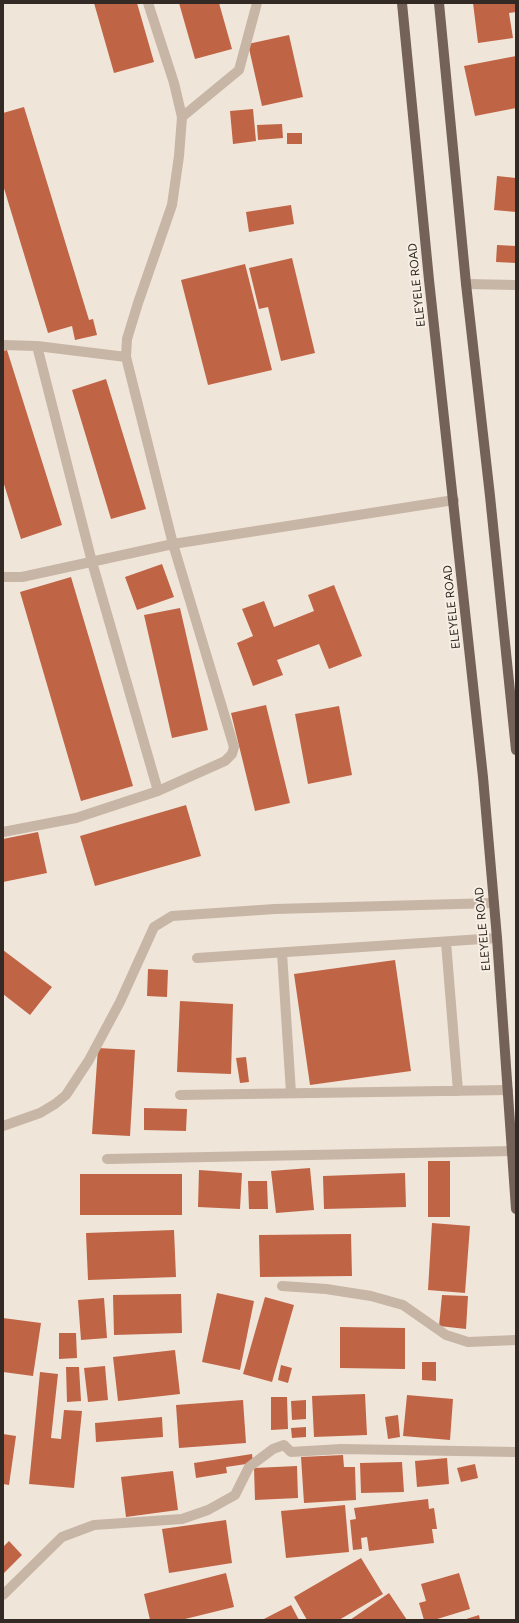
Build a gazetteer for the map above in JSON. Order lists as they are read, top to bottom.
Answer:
{
  "streets": {
    "main road": ["ELEYELE ROAD"]
  }
}
